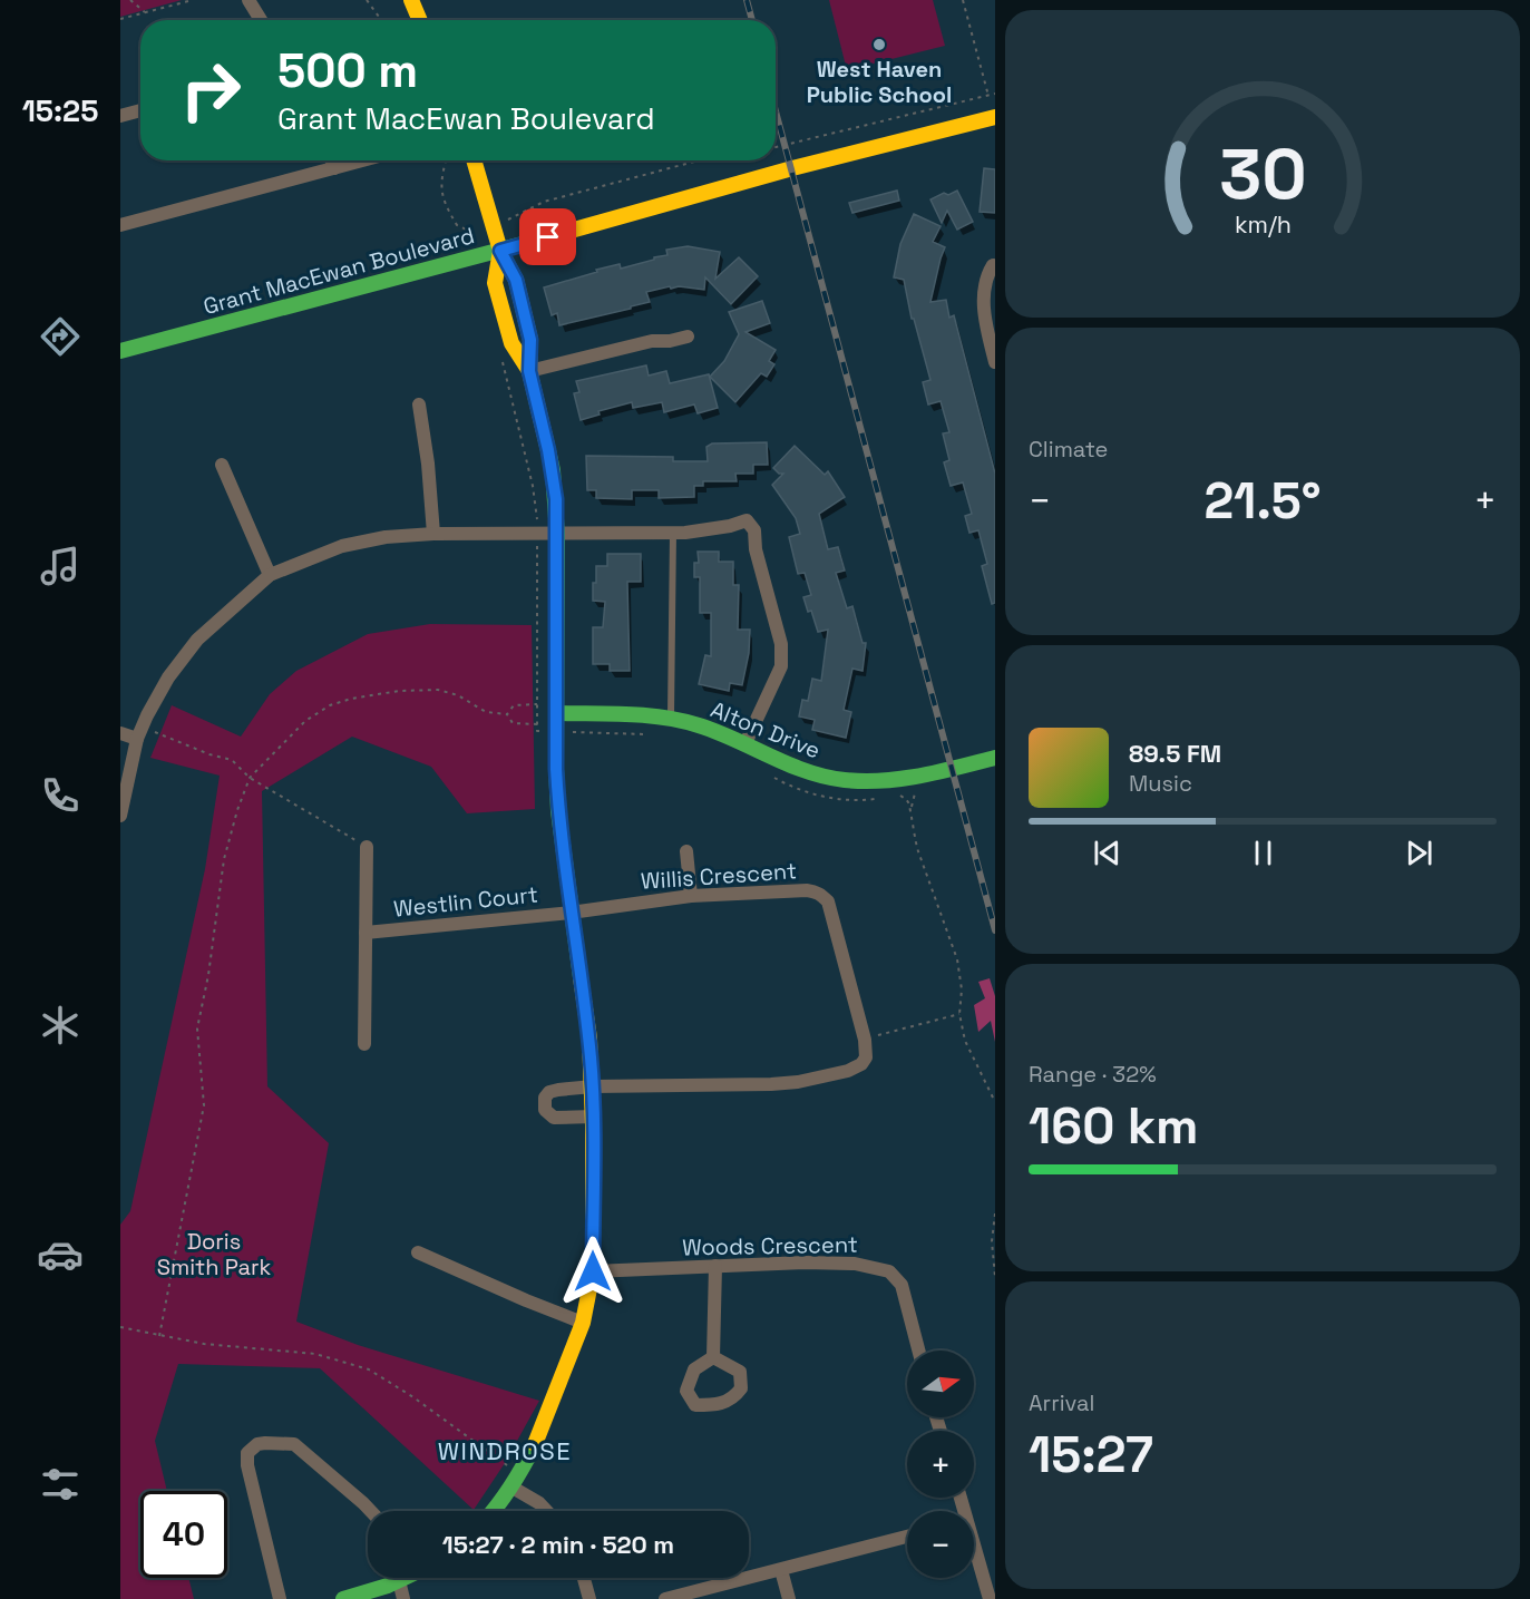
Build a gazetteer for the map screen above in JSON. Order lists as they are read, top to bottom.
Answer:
{
  "streets": {
    "street": [
      "Grant MacEwan Boulevard",
      "Alton Drive",
      "Willis Crescent",
      "Westlin Court",
      "Woods Crescent"
    ]
  },
  "crossings": [
    ["Willis Crescent", "Westlin Court"]
  ],
  "districts": ["WINDROSE"],
  "parks": ["Doris Smith Park"],
  "places": ["West Haven Public School"],
  "north": "right",
  "page": {
    "tabs": "15:25",
    "turn": ["500 m", "Grant MacEwan Boulevard"],
    "tile": [
      "Climate",
      ["Range · 32%", "160 km"],
      ["Arrival", "15:27"]
    ],
    "heat": ["−", "21.5°", "+"],
    "song": ["89.5 FM", "Music"],
    "map_buttons": ["+", "−"],
    "limit": "40",
    "trip": "15:27 · 2 min · 520 m",
    "gauge": ["30", "km/h"]
  }
}
